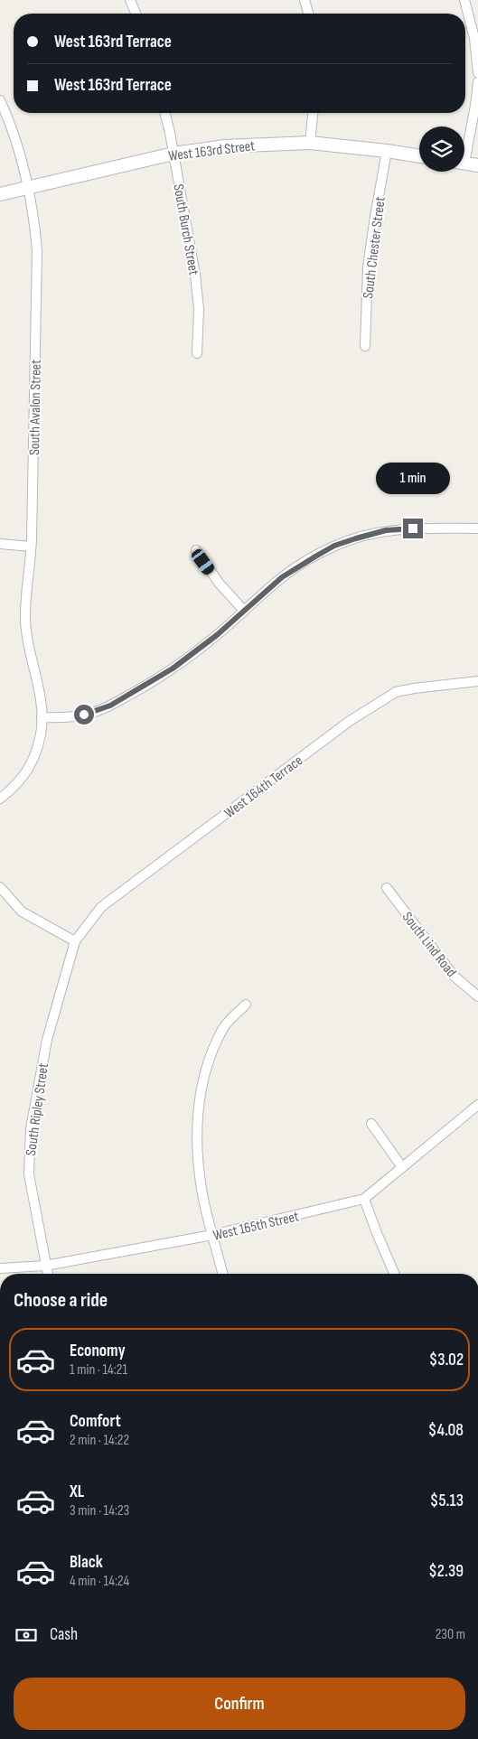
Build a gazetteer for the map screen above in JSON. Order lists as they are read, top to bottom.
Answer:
{
  "streets": {
    "street": [
      "West 163rd Street",
      "South Burch Street",
      "South Chester Street",
      "South Avalon Street",
      "West 164th Terrace",
      "South Lind Road",
      "South Ripley Street",
      "West 165th Street"
    ]
  },
  "crossings": [
    ["West 163rd Street", "South Burch Street"],
    ["West 163rd Street", "South Chester Street"],
    ["West 163rd Street", "South Avalon Street"],
    ["West 164th Terrace", "South Ripley Street"],
    ["South Ripley Street", "West 165th Street"]
  ],
  "page": {
    "banner": ["West 163rd Terrace", "West 163rd Terrace"],
    "bubble": "1 min",
    "heading": "Choose a ride",
    "list": [
      {
        "name": "Economy",
        "note": "1 min · 14:21",
        "value": "$3.02"
      },
      {
        "name": "Comfort",
        "note": "2 min · 14:22",
        "value": "$4.08"
      },
      {
        "name": "XL",
        "note": "3 min · 14:23",
        "value": "$5.13"
      },
      {
        "name": "Black",
        "note": "4 min · 14:24",
        "value": "$2.39"
      }
    ],
    "pay": ["Cash", "230 m"],
    "buttons": "Confirm"
  }
}
